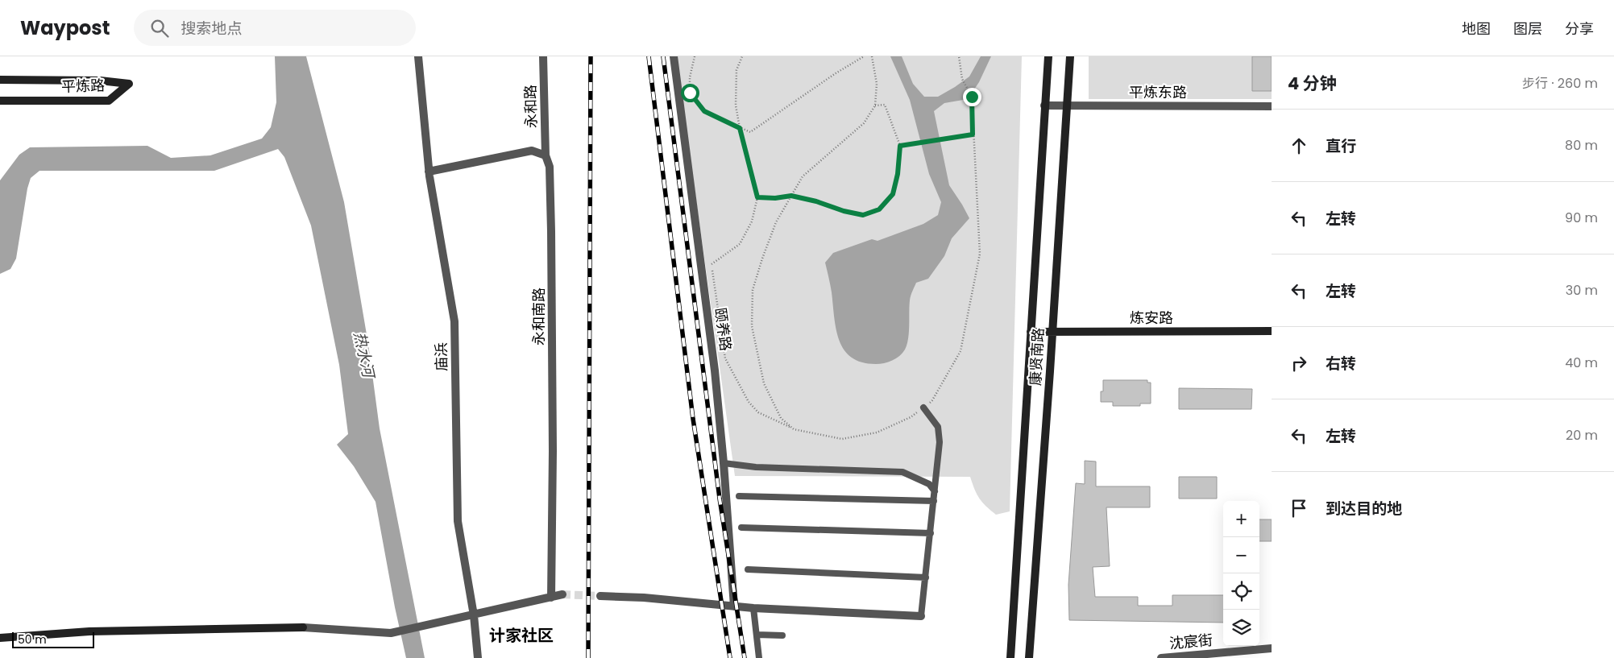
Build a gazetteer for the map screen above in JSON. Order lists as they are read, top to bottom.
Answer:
{
  "streets": {
    "street": [
      "平炼路",
      "平炼东路",
      "永和路",
      "永和南路",
      "炼安路",
      "颐养路",
      "庙浜",
      "康贤南路",
      "沈宸街"
    ]
  },
  "crossings": [
    ["平炼东路", "康贤南路"],
    ["永和路", "永和南路"],
    ["炼安路", "康贤南路"]
  ],
  "districts": ["计家社区"],
  "water": ["热水河"],
  "scale_bar": "50 m",
  "page": {
    "header": "Waypost",
    "search": "搜索地点",
    "nav": ["地图", "图层", "分享"],
    "heading": ["4 分钟", "步行 · 260 m"],
    "list": [
      ["直行", "80 m"],
      ["左转", "90 m"],
      ["左转", "30 m"],
      ["右转", "40 m"],
      ["左转", "20 m"],
      "到达目的地"
    ],
    "map_buttons": ["+", "−"],
    "scale": "50 m"
  }
}
